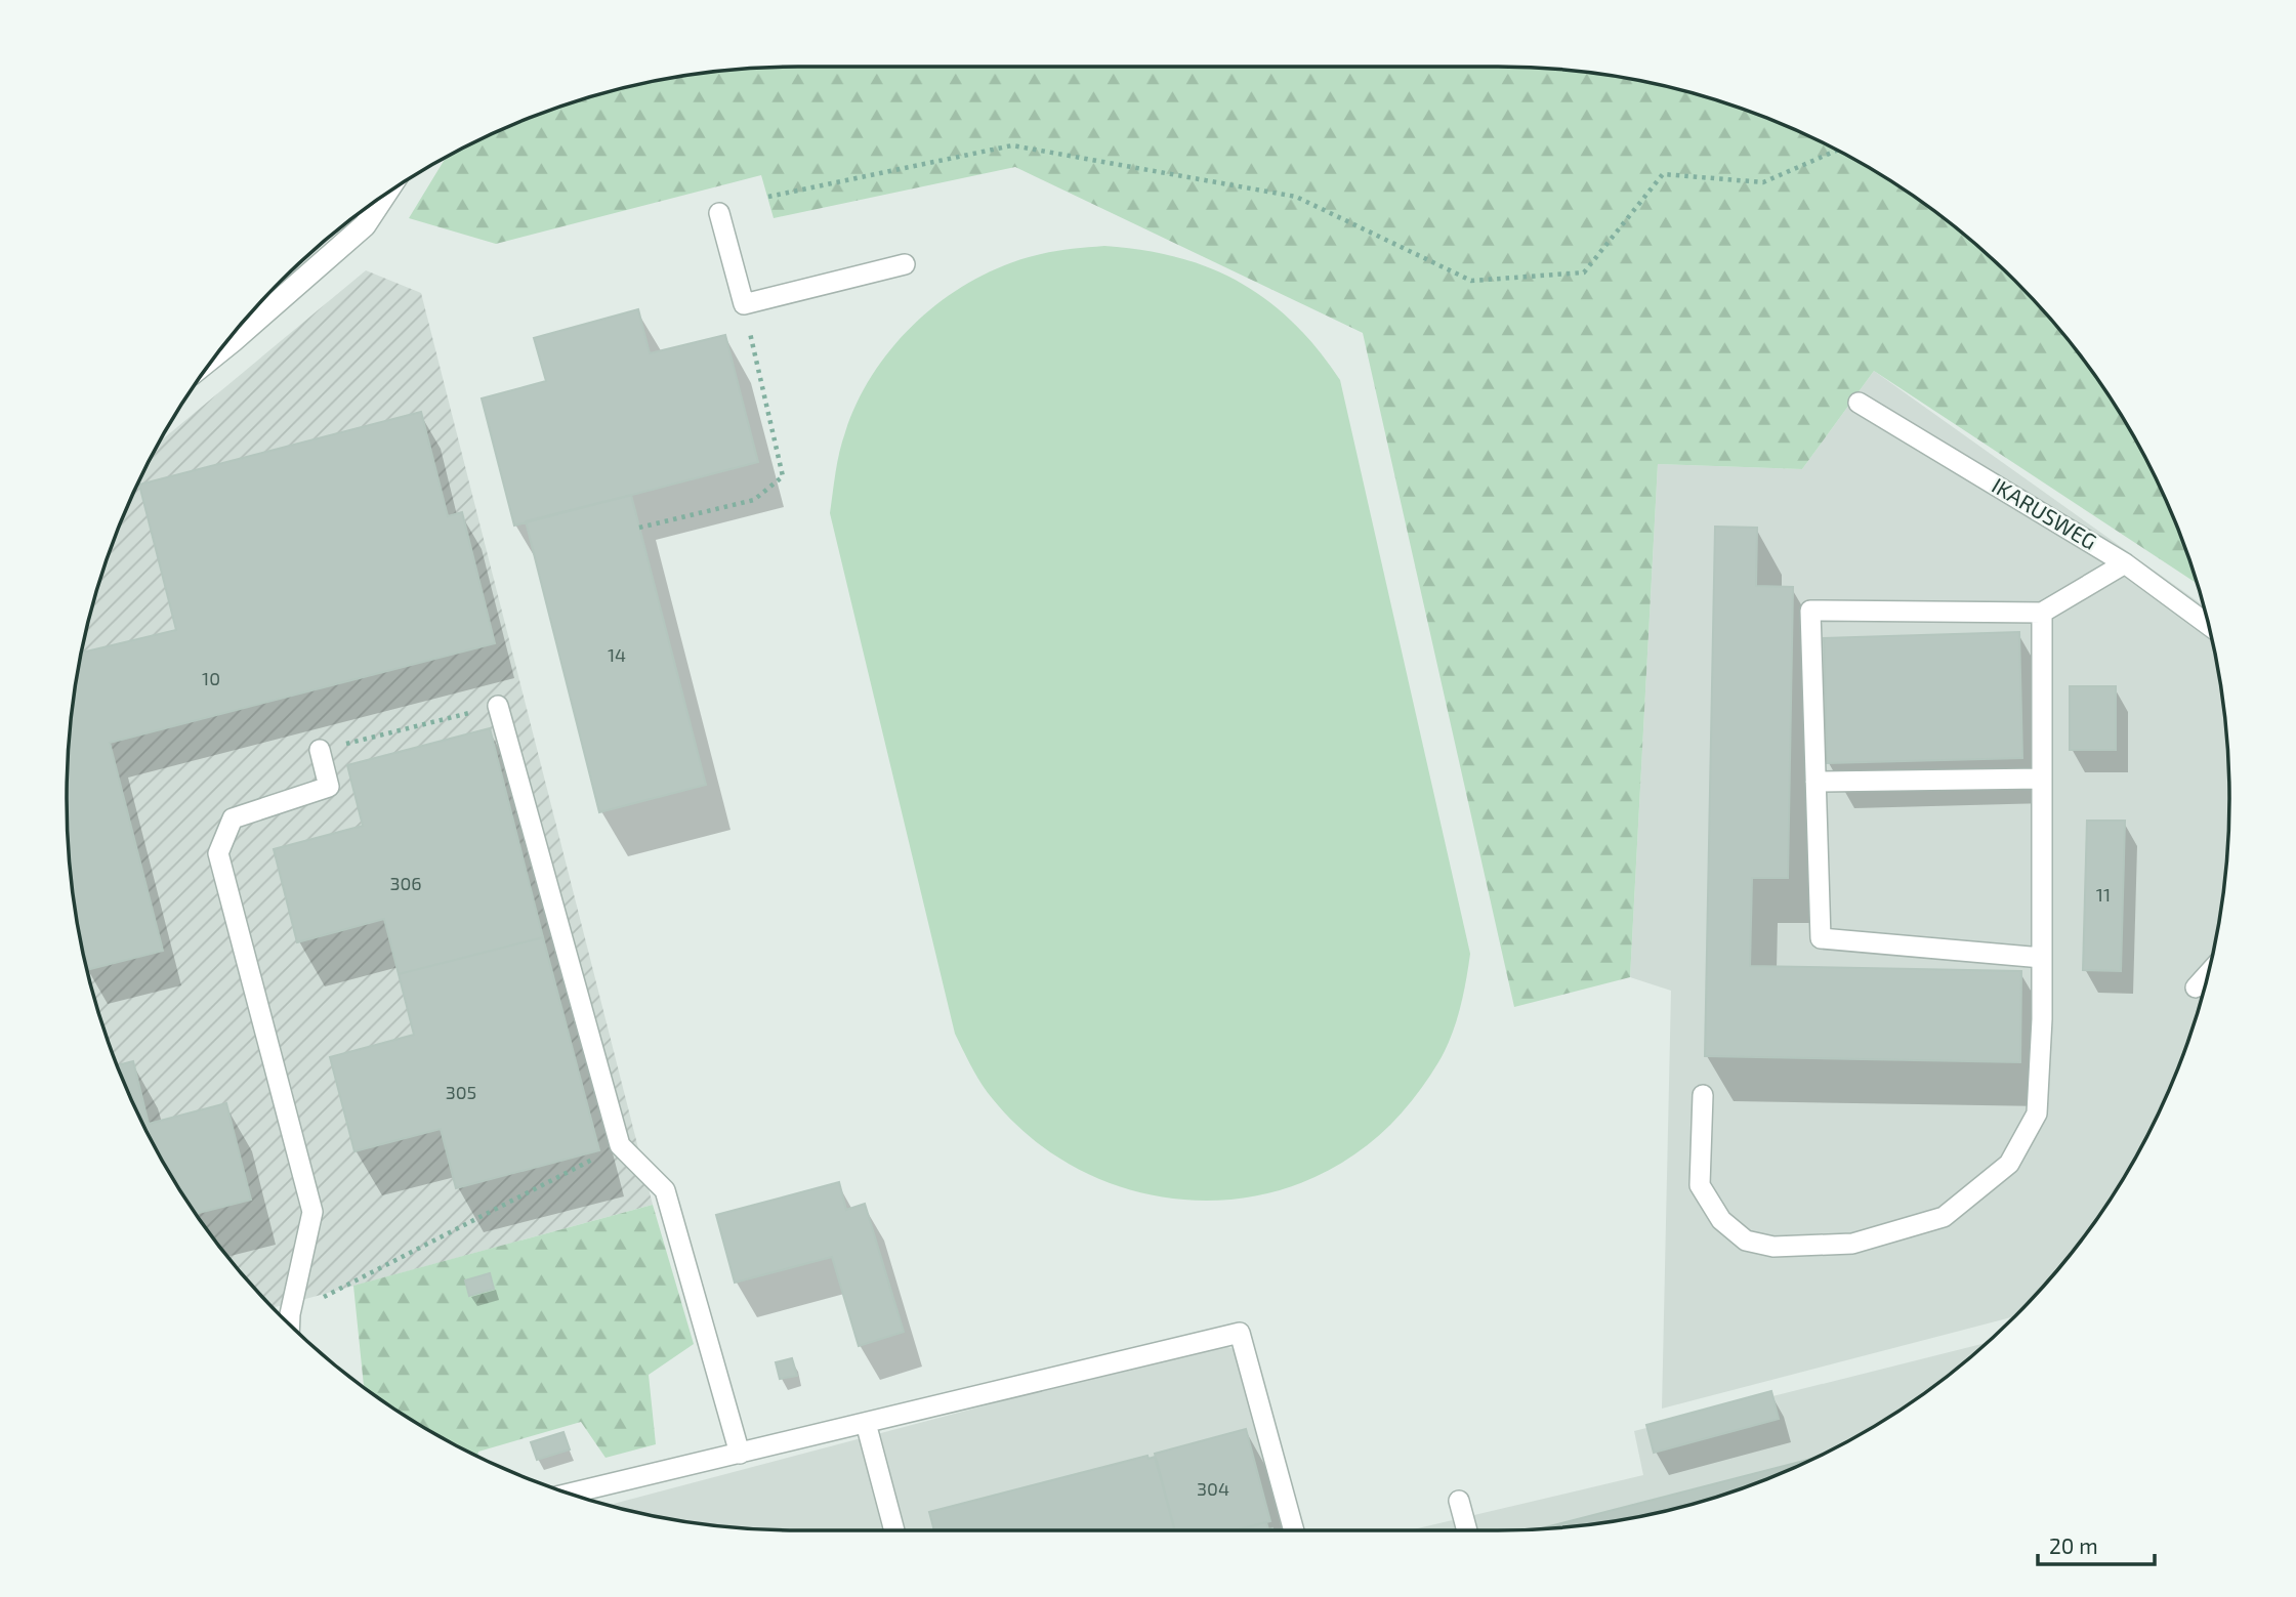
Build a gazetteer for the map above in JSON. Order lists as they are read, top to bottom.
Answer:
{
  "streets": {
    "lane": ["IKARUSWEG"]
  },
  "house_numbers": [
    "14",
    "10",
    "306",
    "11",
    "305",
    "304"
  ],
  "scale_bar": "20 m"
}
